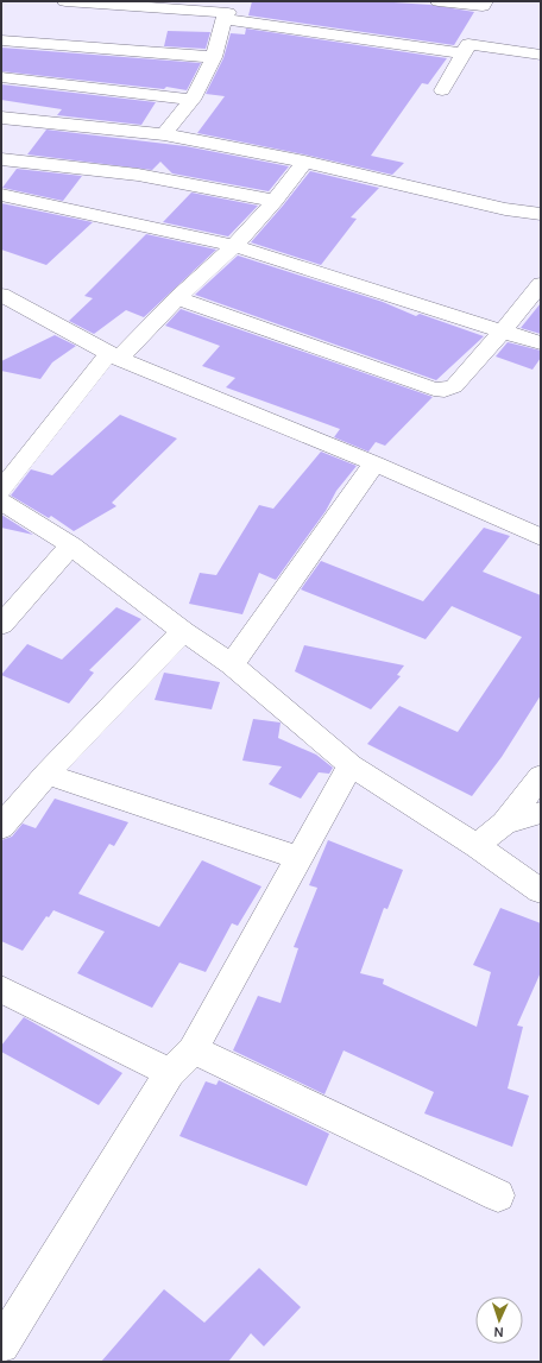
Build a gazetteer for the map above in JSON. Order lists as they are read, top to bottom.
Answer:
{
  "north": "bottom"
}
